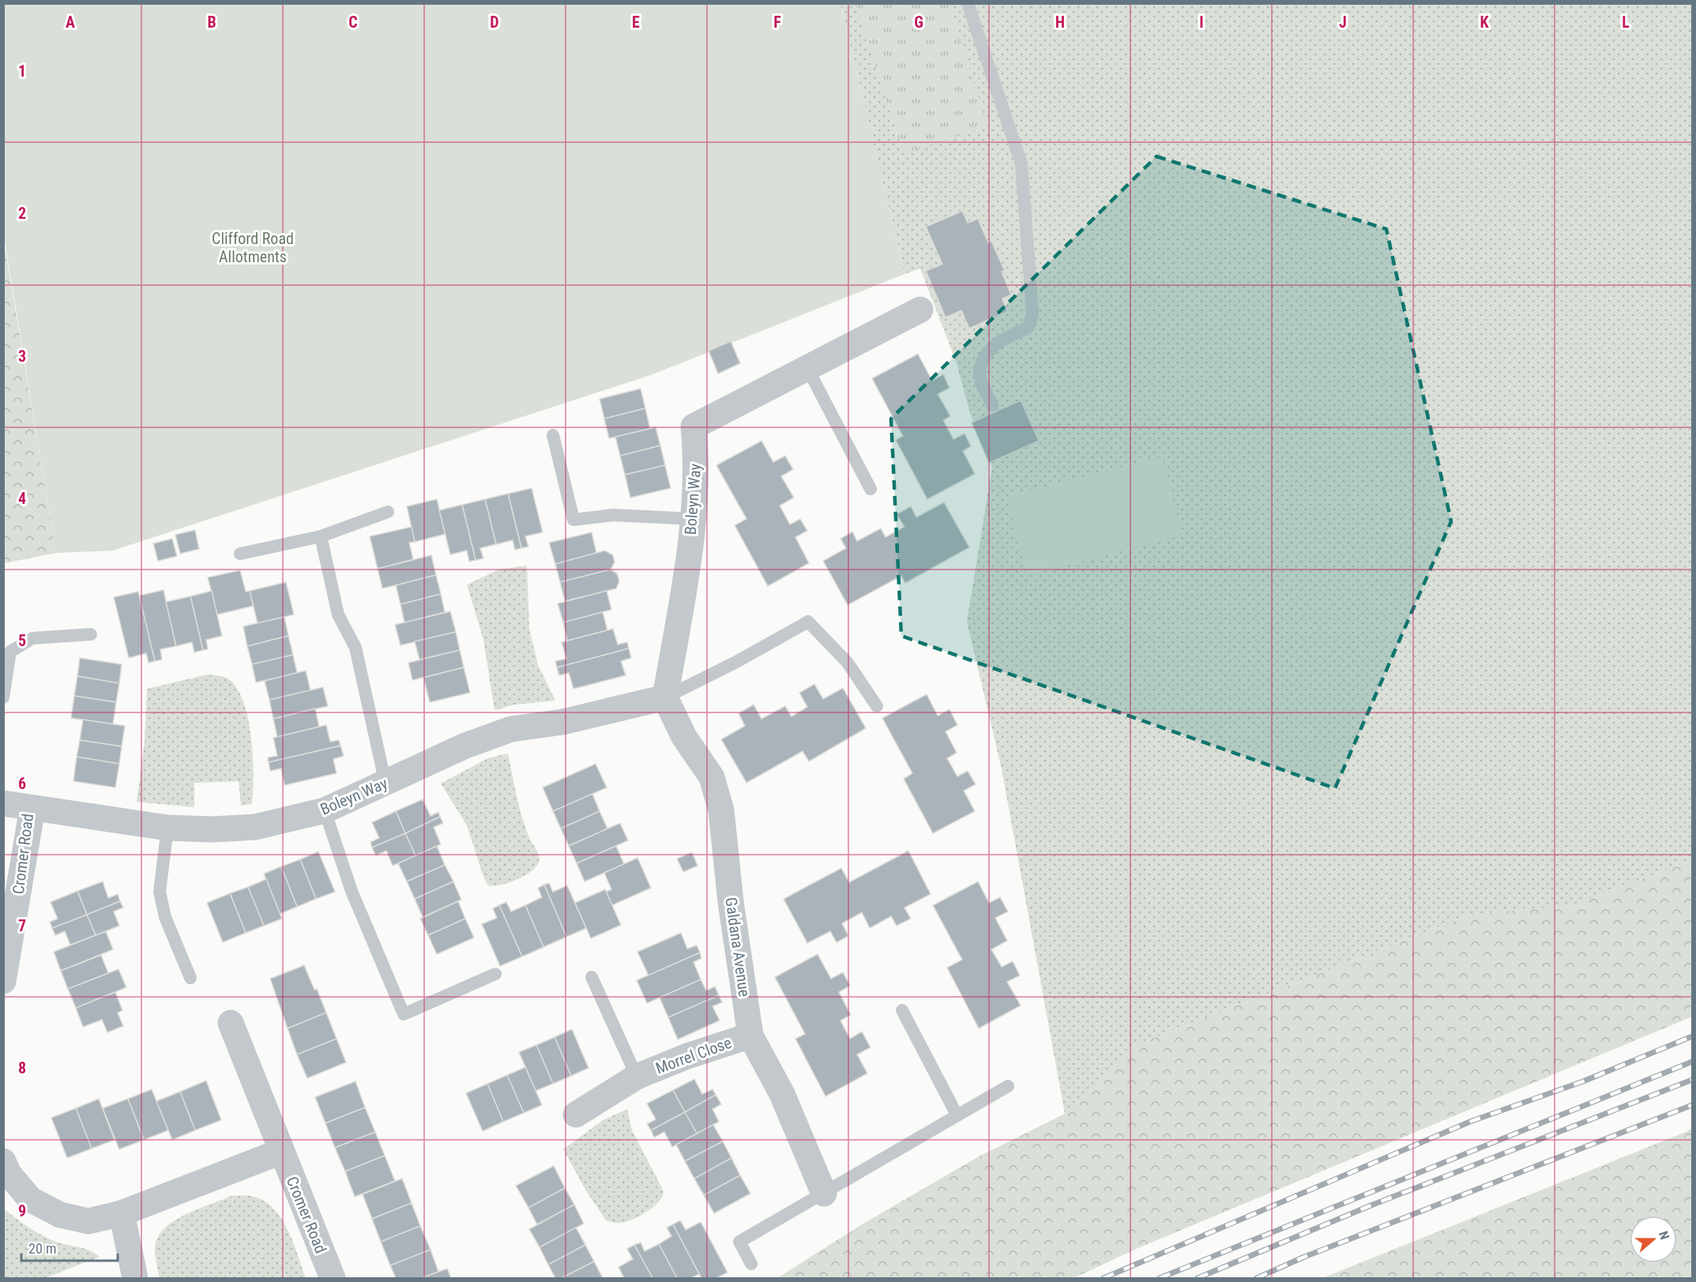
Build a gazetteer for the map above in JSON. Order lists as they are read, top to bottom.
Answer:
{
  "streets": {
    "street": [
      "Boleyn Way",
      "Cromer Road",
      "Galdana Avenue",
      "Morrel Close"
    ]
  },
  "crossings": [
    ["Boleyn Way", "Cromer Road"],
    ["Boleyn Way", "Galdana Avenue"],
    ["Galdana Avenue", "Morrel Close"]
  ],
  "parks": ["Clifford Road Allotments"],
  "scale_bar": "20 m",
  "north": "right",
  "grid": {
    "columns": [
      "A",
      "B",
      "C",
      "D",
      "E",
      "F",
      "G",
      "H",
      "I",
      "J",
      "K",
      "L"
    ],
    "rows": [
      "1",
      "2",
      "3",
      "4",
      "5",
      "6",
      "7",
      "8",
      "9"
    ]
  }
}
